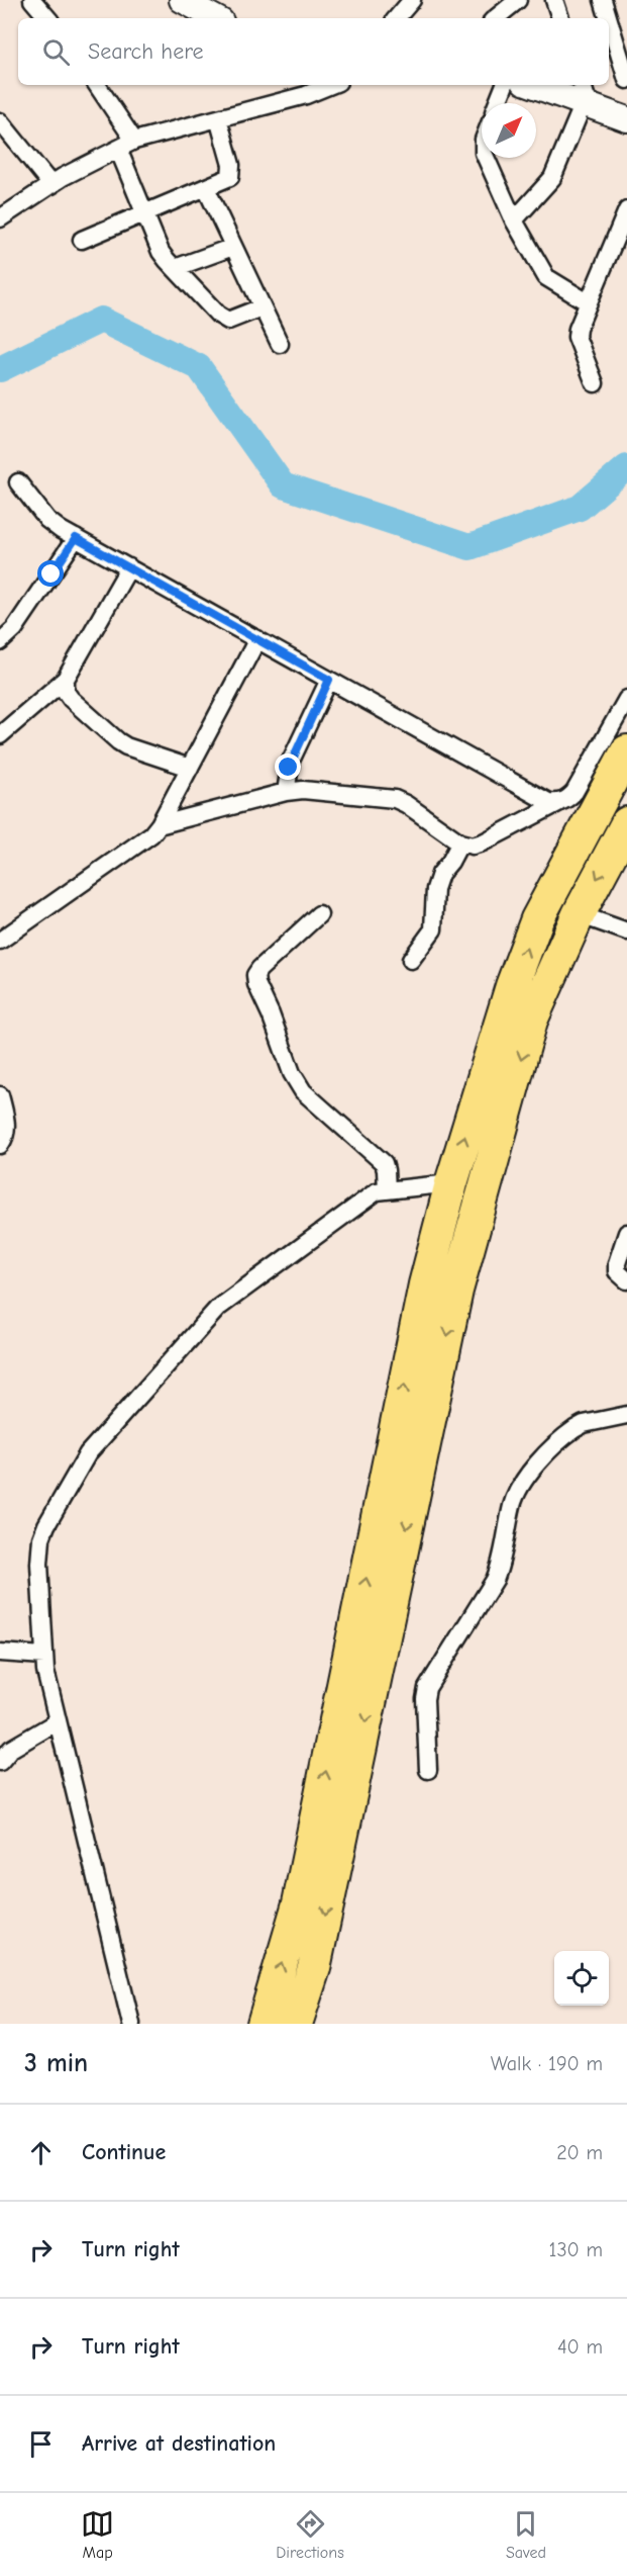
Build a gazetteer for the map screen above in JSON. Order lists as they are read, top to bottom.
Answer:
{
  "north": "top right",
  "page": {
    "search": "Search here",
    "heading": ["3 min", "Walk · 190 m"],
    "list": [
      ["Continue", "20 m"],
      ["Turn right", "130 m"],
      ["Turn right", "40 m"],
      "Arrive at destination"
    ],
    "nav": ["Map", "Directions", "Saved"]
  }
}
